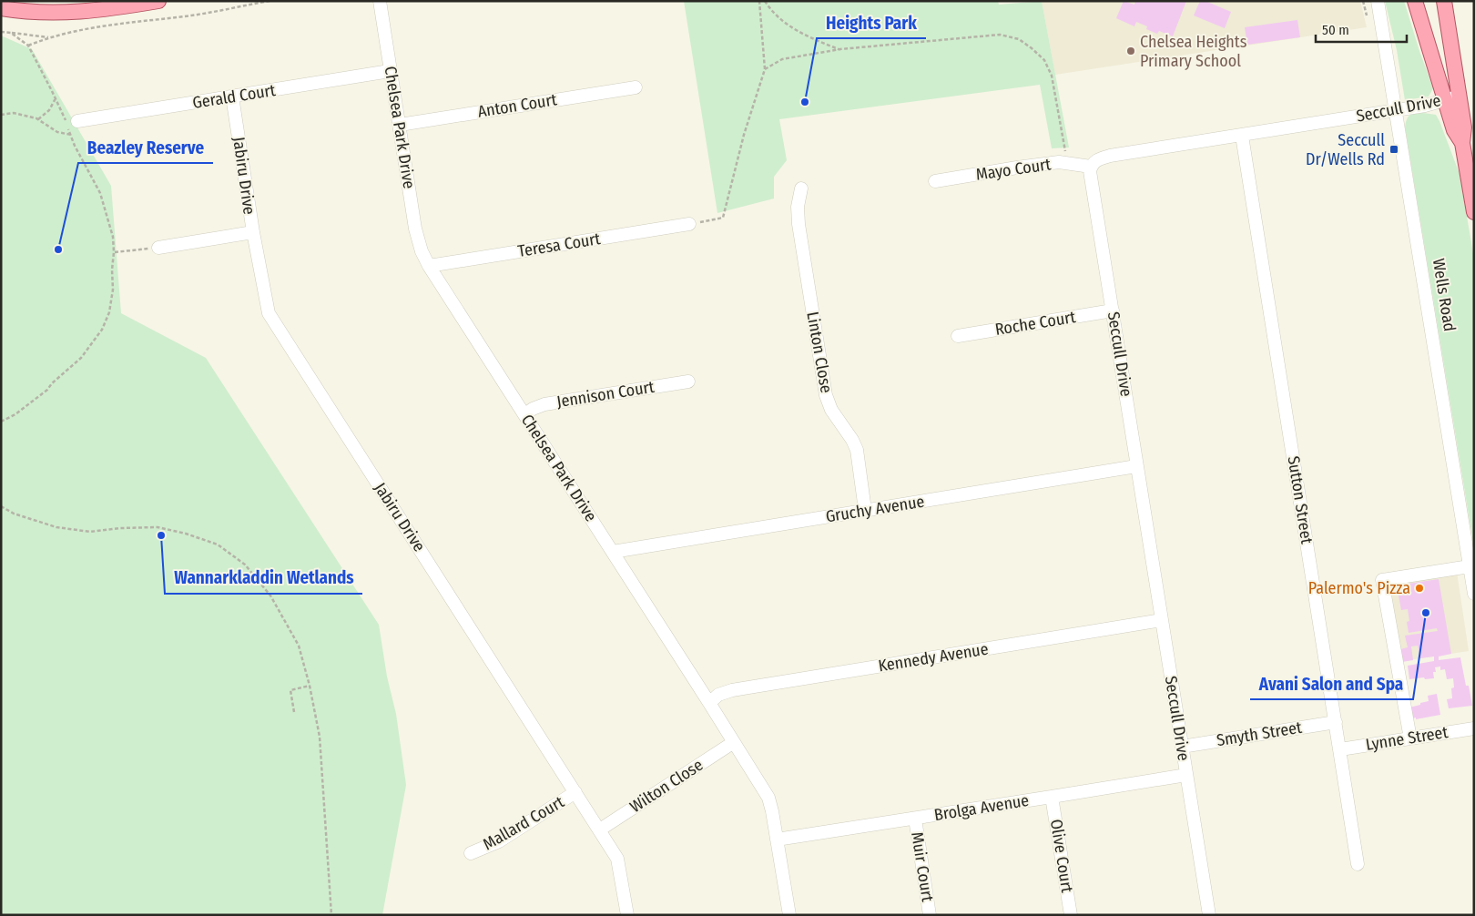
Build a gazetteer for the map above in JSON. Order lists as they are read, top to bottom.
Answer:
{
  "streets": {
    "street": [
      "Gerald Court",
      "Anton Court",
      "Seccull Drive",
      "Chelsea Park Drive",
      "Mayo Court",
      "Jabiru Drive",
      "Teresa Court",
      "Wells Road",
      "Roche Court",
      "Linton Close",
      "Jennison Court",
      "Sutton Street",
      "Gruchy Avenue",
      "Kennedy Avenue",
      "Smyth Street",
      "Lynne Street",
      "Wilton Close",
      "Brolga Avenue",
      "Mallard Court",
      "Olive Court",
      "Muir Court"
    ]
  },
  "crossings": [
    ["Gerald Court", "Chelsea Park Drive"],
    ["Gerald Court", "Jabiru Drive"],
    ["Anton Court", "Chelsea Park Drive"],
    ["Seccull Drive", "Mayo Court"],
    ["Seccull Drive", "Wells Road"],
    ["Seccull Drive", "Roche Court"],
    ["Seccull Drive", "Sutton Street"],
    ["Seccull Drive", "Gruchy Avenue"],
    ["Seccull Drive", "Kennedy Avenue"],
    ["Seccull Drive", "Smyth Street"],
    ["Seccull Drive", "Brolga Avenue"],
    ["Chelsea Park Drive", "Teresa Court"],
    ["Chelsea Park Drive", "Jennison Court"],
    ["Chelsea Park Drive", "Gruchy Avenue"],
    ["Chelsea Park Drive", "Kennedy Avenue"],
    ["Chelsea Park Drive", "Wilton Close"],
    ["Chelsea Park Drive", "Brolga Avenue"],
    ["Jabiru Drive", "Wilton Close"],
    ["Jabiru Drive", "Mallard Court"],
    ["Linton Close", "Gruchy Avenue"],
    ["Sutton Street", "Smyth Street"],
    ["Sutton Street", "Lynne Street"],
    ["Brolga Avenue", "Olive Court"],
    ["Brolga Avenue", "Muir Court"]
  ],
  "places": {
    "other": [
      "Chelsea Heights Primary School",
      "Heights Park",
      "Beazley Reserve",
      "Wannarkladdin Wetlands",
      "Palermo's Pizza",
      "Avani Salon and Spa"
    ],
    "transit": ["Seccull Dr/Wells Rd"]
  },
  "scale_bar": "50 m"
}
